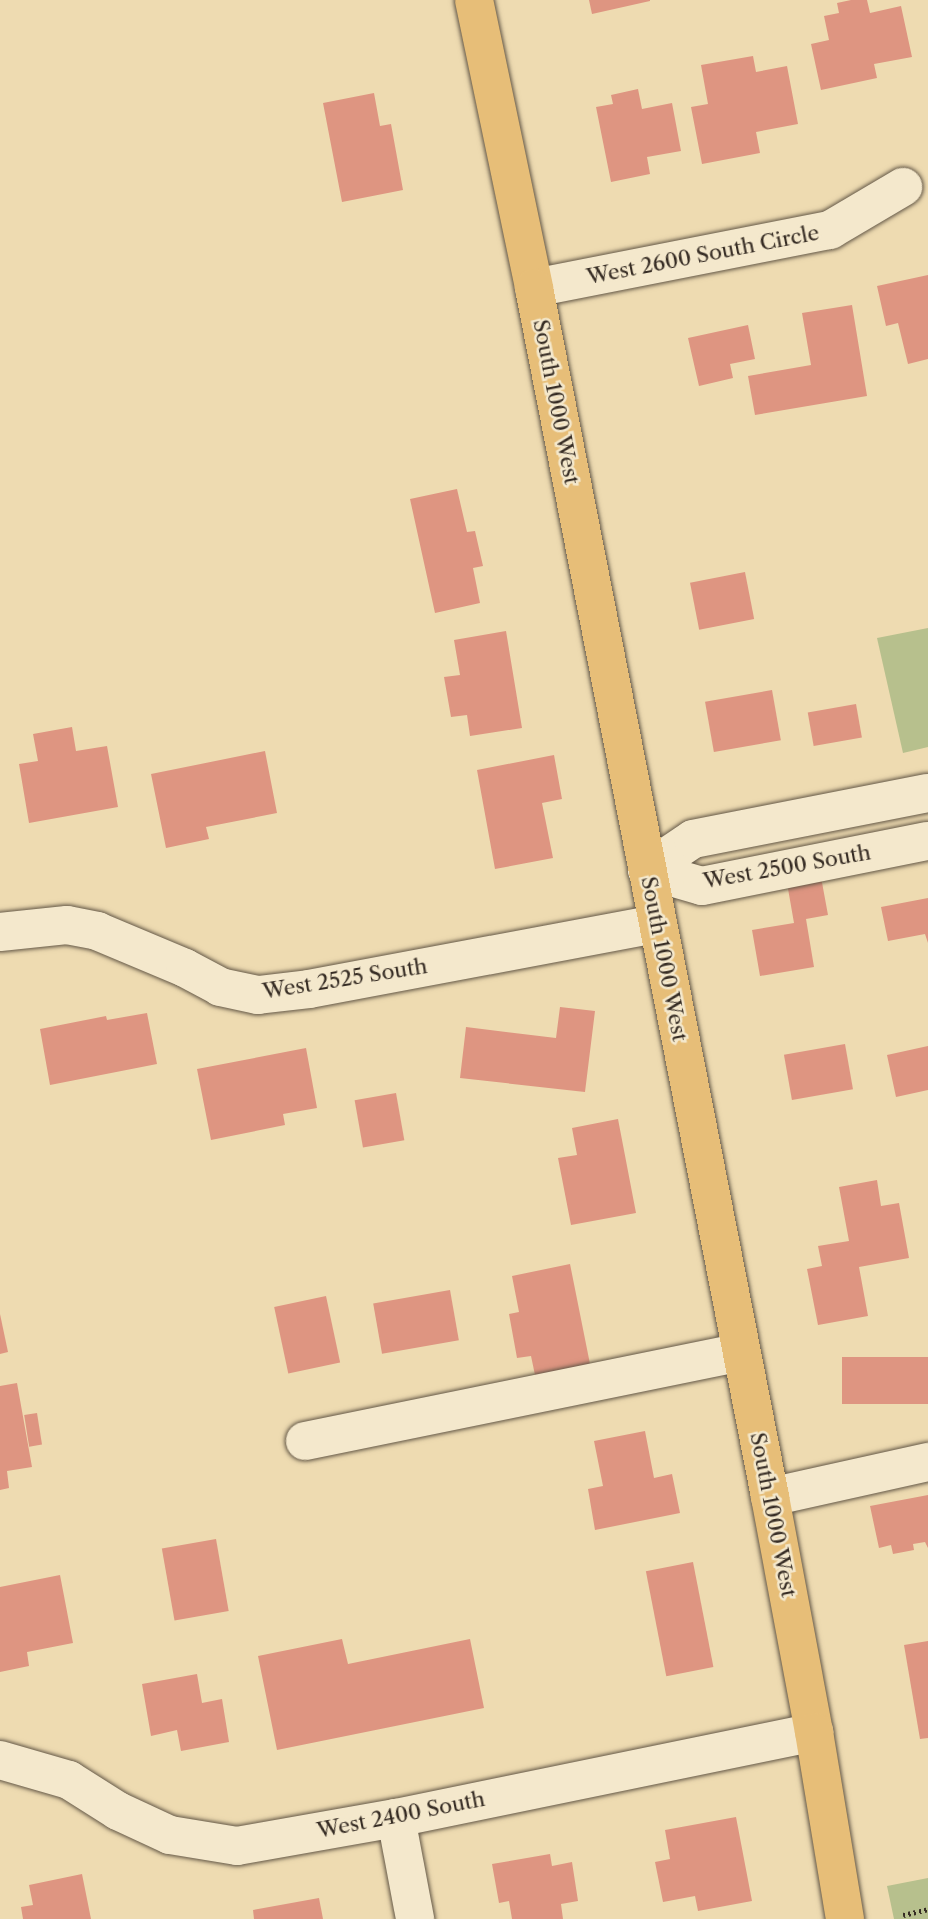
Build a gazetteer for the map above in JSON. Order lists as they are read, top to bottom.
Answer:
{
  "streets": {
    "main road": ["South 1000 West"],
    "street": [
      "West 2600 South Circle",
      "West 2500 South",
      "West 2525 South",
      "West 2400 South"
    ]
  },
  "crossings": [
    ["West 2600 South Circle", "South 1000 West"],
    ["South 1000 West", "West 2500 South"],
    ["South 1000 West", "West 2525 South"],
    ["South 1000 West", "West 2400 South"]
  ]
}
